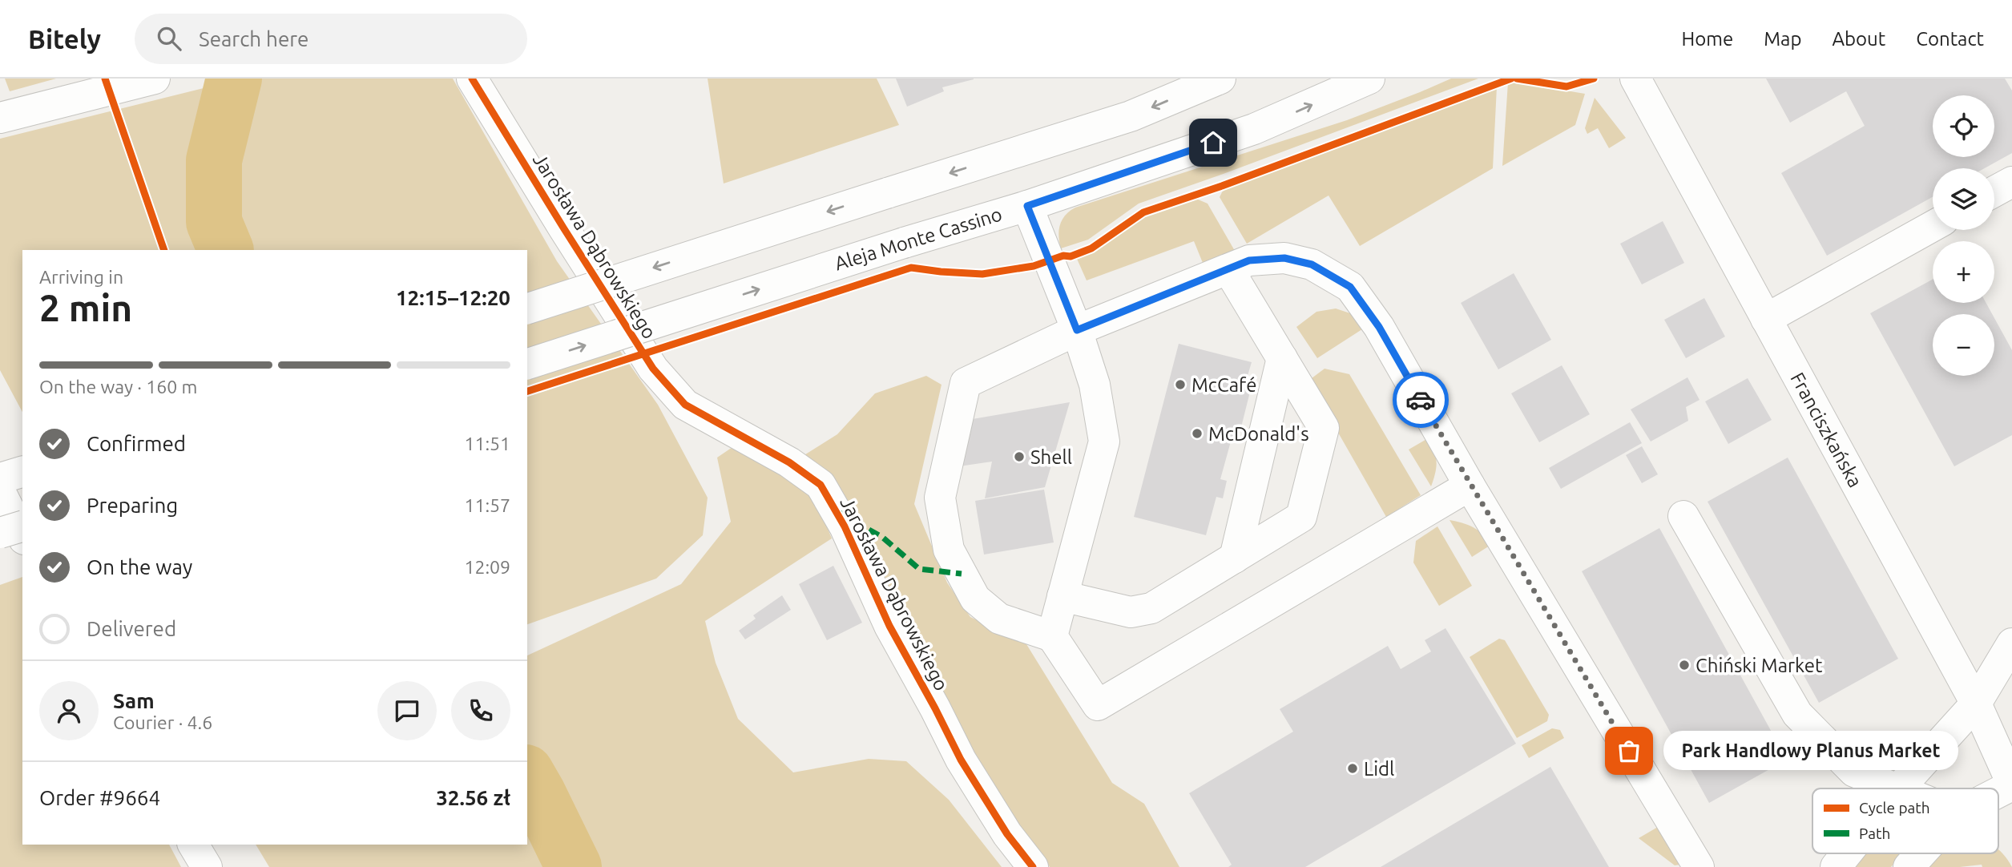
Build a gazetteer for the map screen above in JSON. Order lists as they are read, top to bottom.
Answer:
{
  "streets": {
    "street": ["Aleja Monte Cassino", "Jarosława Dąbrowskiego", "Franciszkańska"]
  },
  "places": [
    "McCafé",
    "McDonald's",
    "Shell",
    "Chiński Market",
    "Park Handlowy Planus Market",
    "Lidl"
  ],
  "legend": ["Cycle path", "Path"],
  "page": {
    "header": "Bitely",
    "search": "Search here",
    "nav": [
      "Home",
      "Map",
      "About",
      "Contact"
    ],
    "map_buttons": ["+", "−"],
    "heading": ["2 min", "Arriving in", "12:15–12:20"],
    "panel": [
      "Sam",
      "Courier · 4.6",
      "Order #9664",
      "32.56 zł"
    ],
    "bar": "On the way · 160 m",
    "list": [
      ["Confirmed", "11:51"],
      ["Preparing", "11:57"],
      ["On the way", "12:09"],
      "Delivered"
    ],
    "bubble": "Park Handlowy Planus Market"
  }
}
